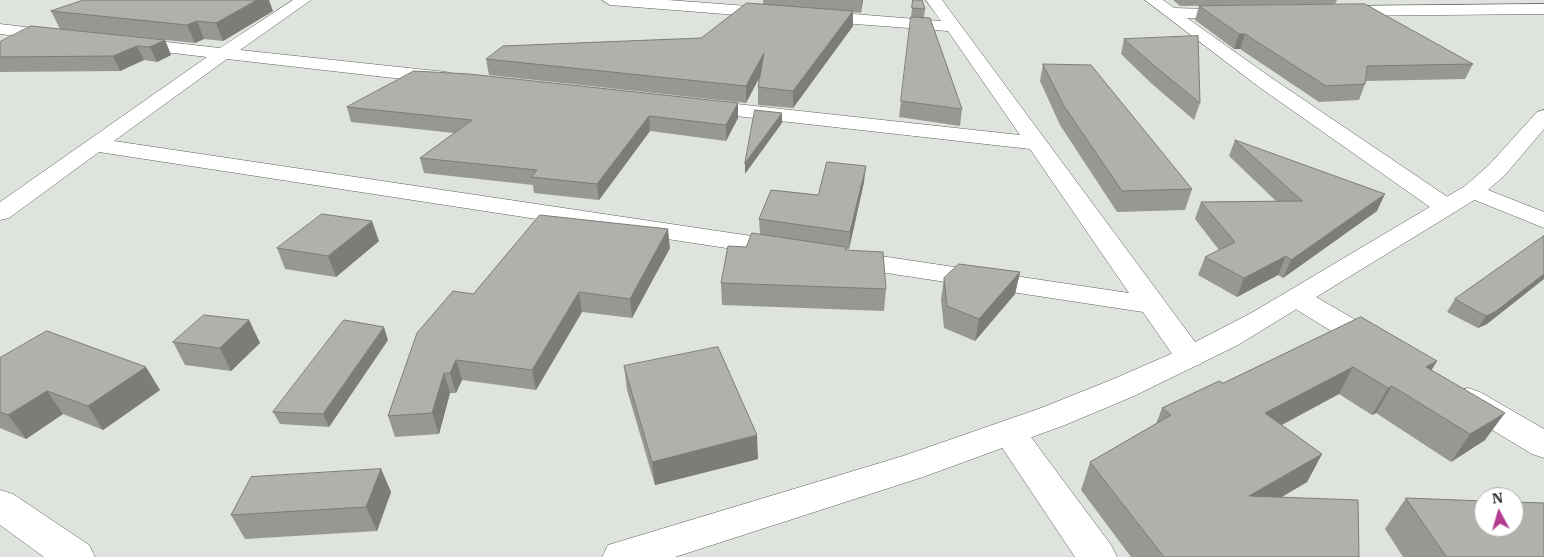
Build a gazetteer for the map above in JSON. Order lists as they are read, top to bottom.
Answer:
{
  "north": "top"
}
